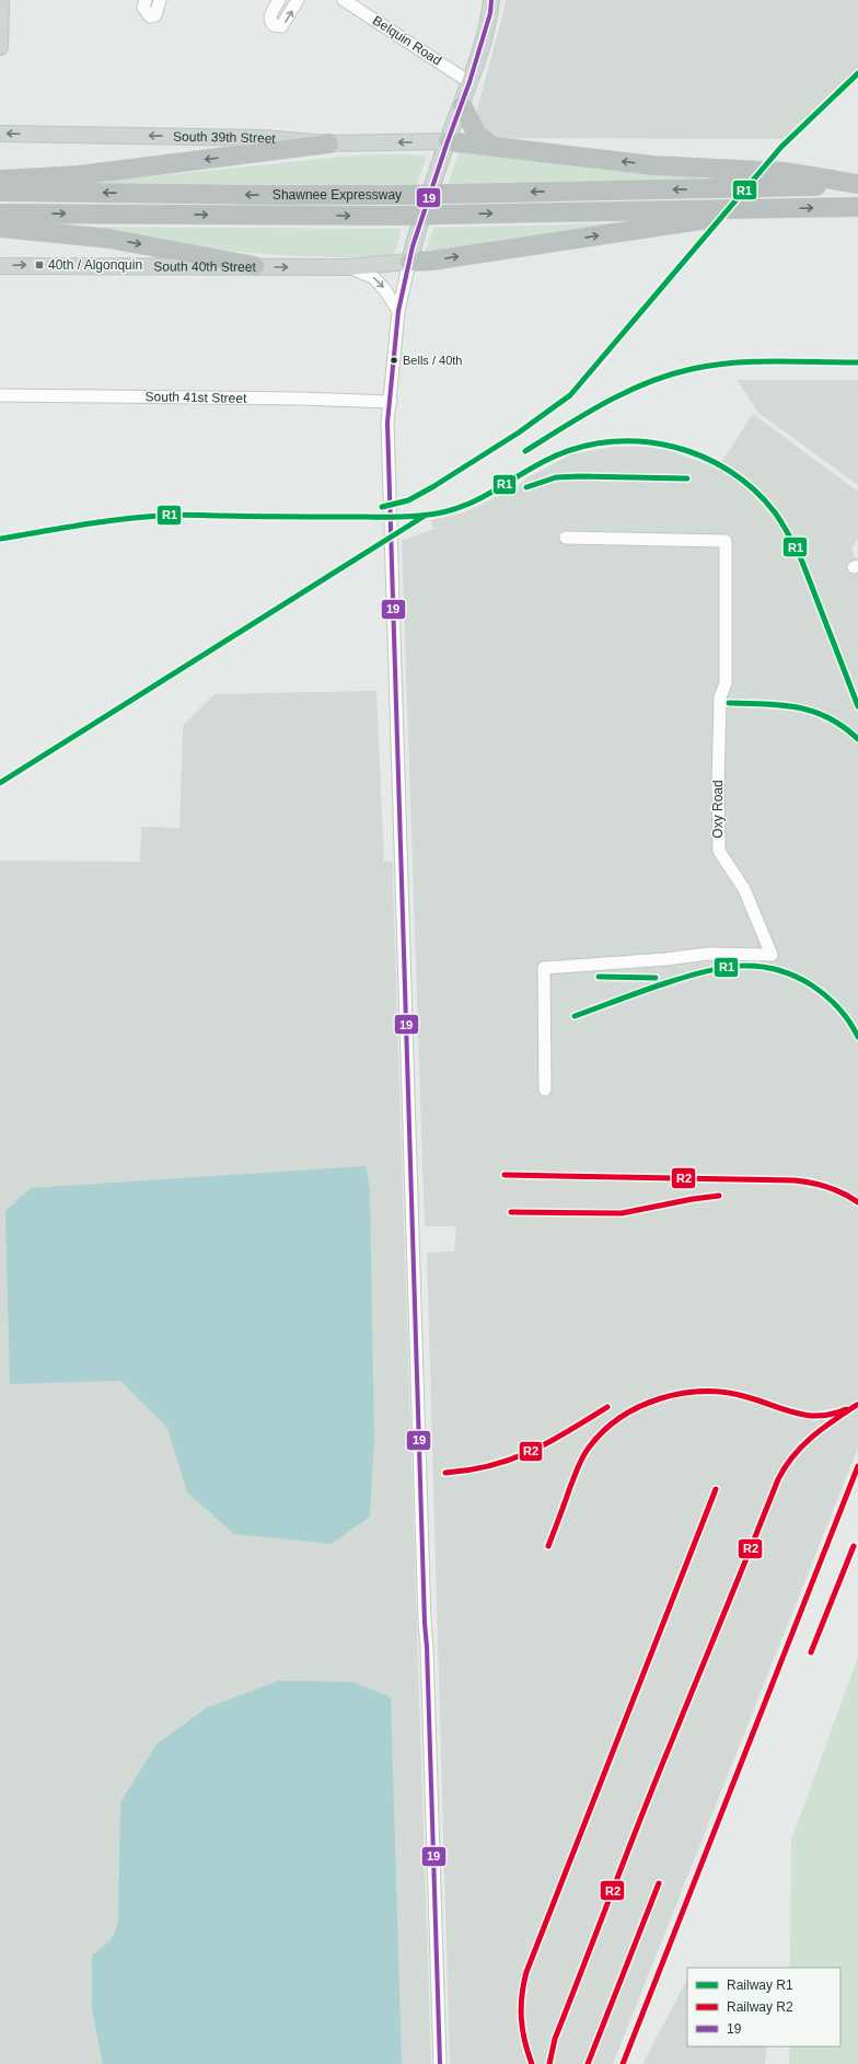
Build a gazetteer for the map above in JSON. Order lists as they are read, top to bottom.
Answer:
{
  "streets": {
    "highway": ["Shawnee Expressway"],
    "main road": ["South 39th Street", "South 40th Street"],
    "street": ["Belquin Road", "South 41st Street", "Oxy Road"]
  },
  "one_way": ["South 39th Street", "South 40th Street"],
  "places": {
    "transit": ["40th / Algonquin"],
    "other": ["Bells / 40th"]
  },
  "lines": ["transit line 19", "rail line R1", "rail line R2"],
  "legend": ["Railway R1", "Railway R2", "19"]
}
